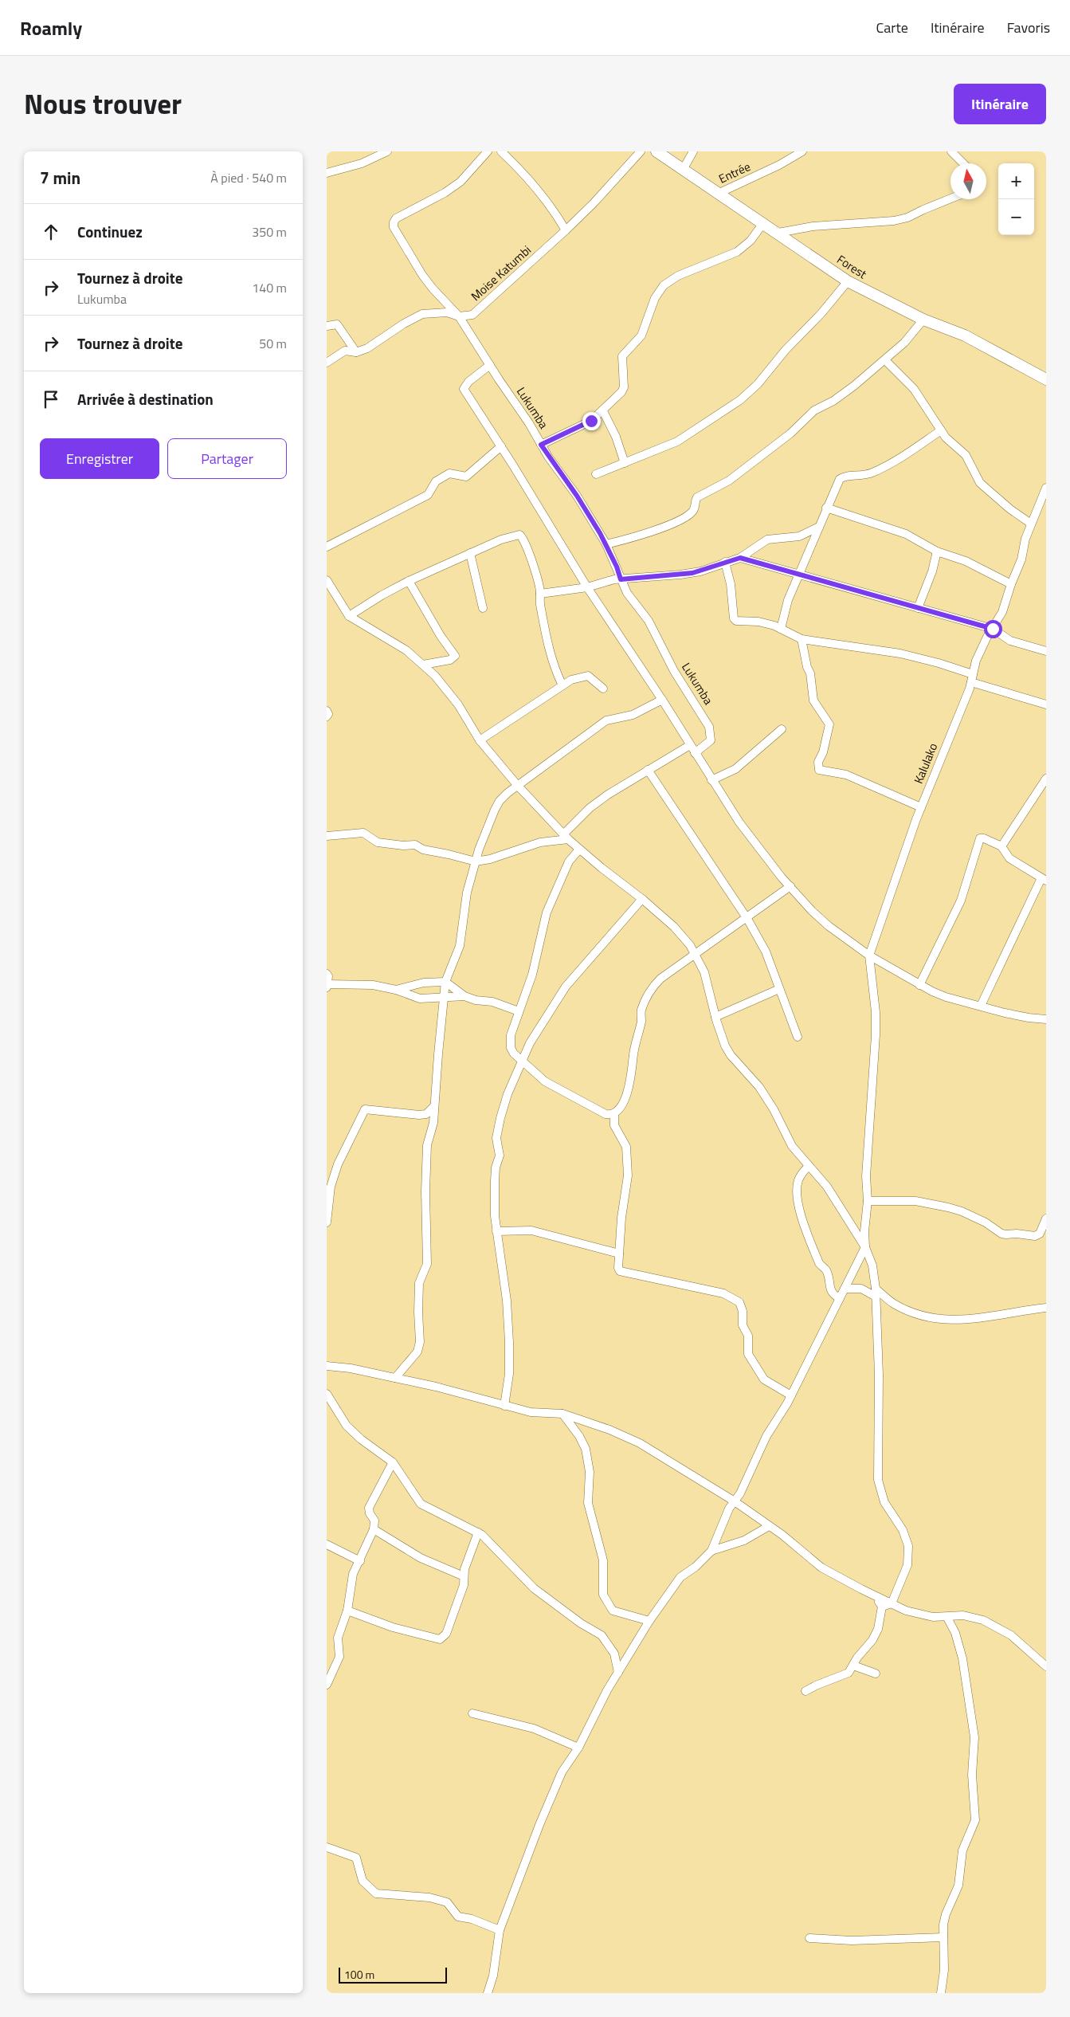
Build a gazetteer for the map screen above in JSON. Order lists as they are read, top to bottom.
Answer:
{
  "streets": {
    "street": [
      "Entrée",
      "Forest",
      "Moise Katumbi",
      "Lukumba",
      "Kalulako"
    ]
  },
  "crossings": [
    ["Entrée", "Forest"],
    ["Moise Katumbi", "Lukumba"]
  ],
  "scale_bar": "100 m",
  "north": "top",
  "page": {
    "header": "Roamly",
    "nav": ["Carte", "Itinéraire", "Favoris"],
    "title": "Nous trouver",
    "buttons": [
      "Itinéraire",
      ["Enregistrer", "Partager"]
    ],
    "heading": ["7 min", "À pied · 540 m"],
    "map_buttons": ["+", "−"],
    "list": [
      ["Continuez", "350 m"],
      ["Tournez à droite", "Lukumba", "140 m"],
      ["Tournez à droite", "50 m"],
      "Arrivée à destination"
    ],
    "scale": "100 m"
  }
}
